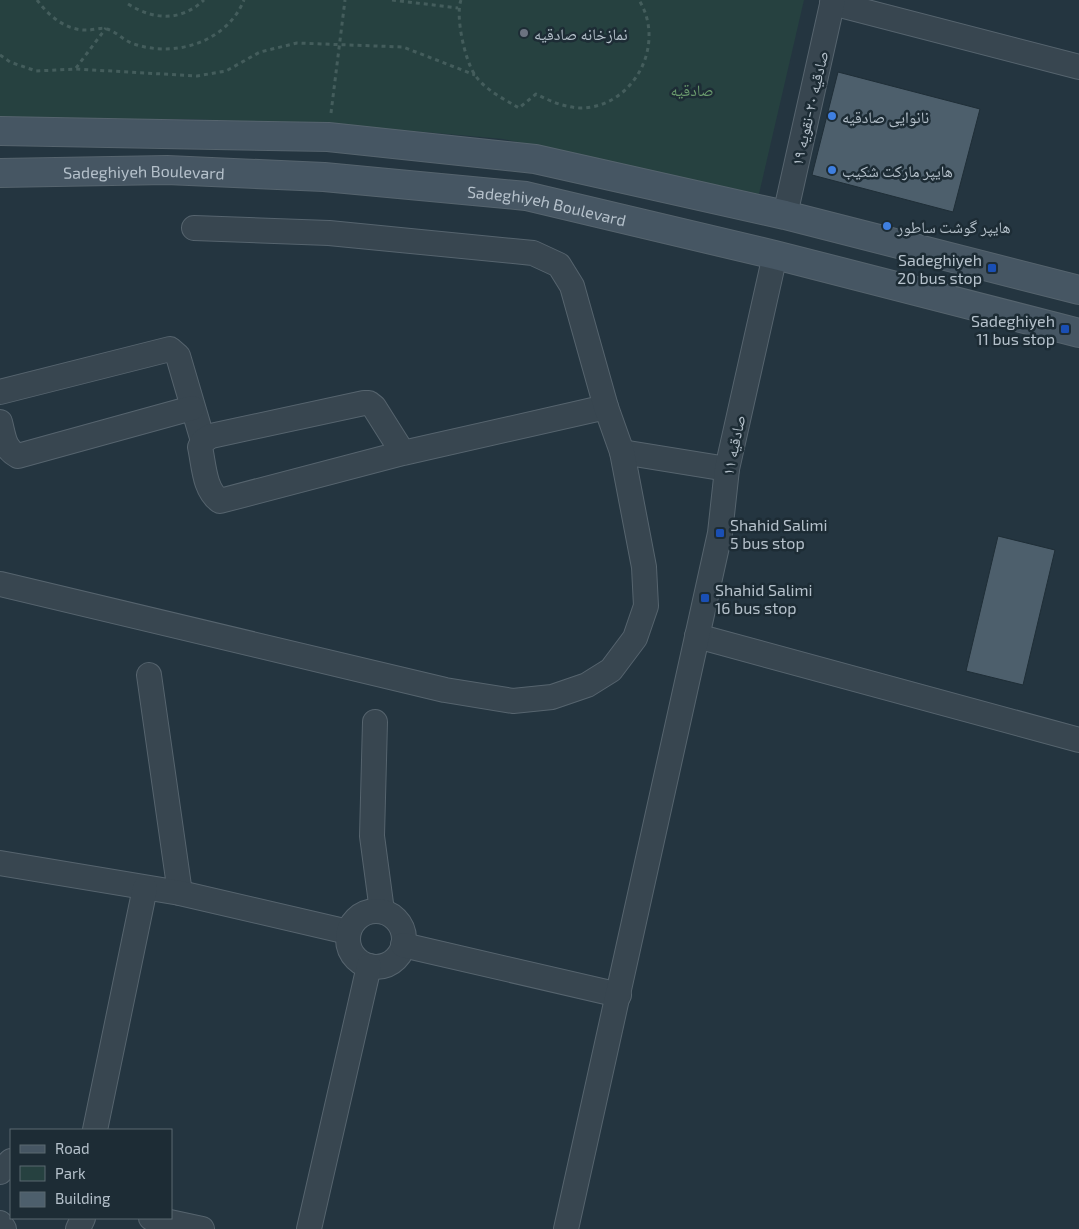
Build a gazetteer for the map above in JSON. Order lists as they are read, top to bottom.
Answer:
{
  "streets": {
    "main road": ["Sadeghiyeh Boulevard"],
    "street": ["صادقیه ۲۰-نقویه ۱۹", "صادقیه ۱۱"]
  },
  "crossings": [
    ["Sadeghiyeh Boulevard", "صادقیه ۱۱"]
  ],
  "parks": ["صادقیه"],
  "places": {
    "other": [
      "نمازخانه صادقیه",
      "نانوایی صادقیه",
      "هایپر مارکت شکیب",
      "هایپر گوشت ساطور"
    ],
    "transit": [
      "Sadeghiyeh 20 bus stop",
      "Sadeghiyeh 11 bus stop",
      "Shahid Salimi 5 bus stop",
      "Shahid Salimi 16 bus stop"
    ]
  },
  "legend": ["Road", "Park", "Building"]
}
